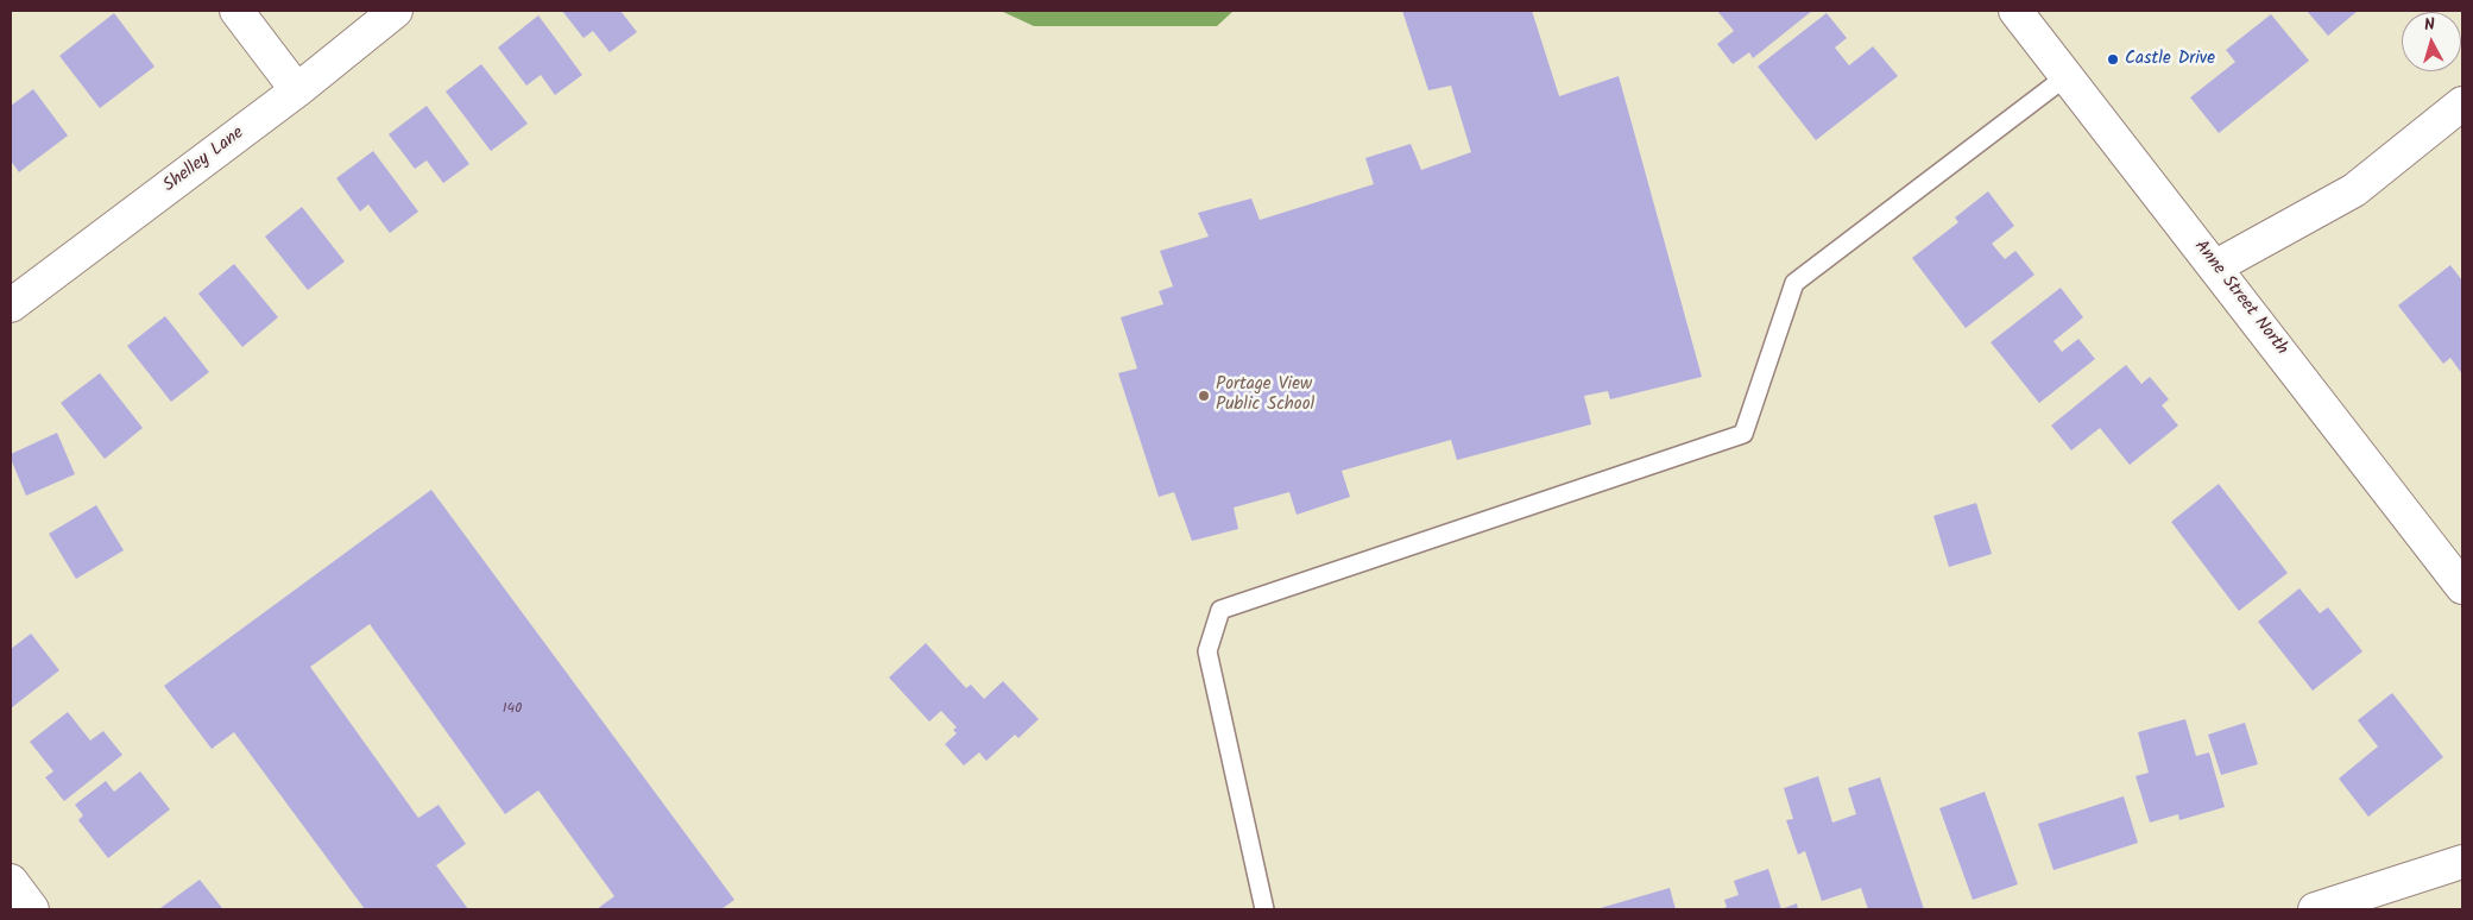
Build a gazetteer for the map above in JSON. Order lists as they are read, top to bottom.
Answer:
{
  "streets": {
    "street": ["Shelley Lane", "Anne Street North"]
  },
  "places": ["Castle Drive", "Portage View Public School"],
  "house_numbers": ["140"],
  "north": "top"
}
